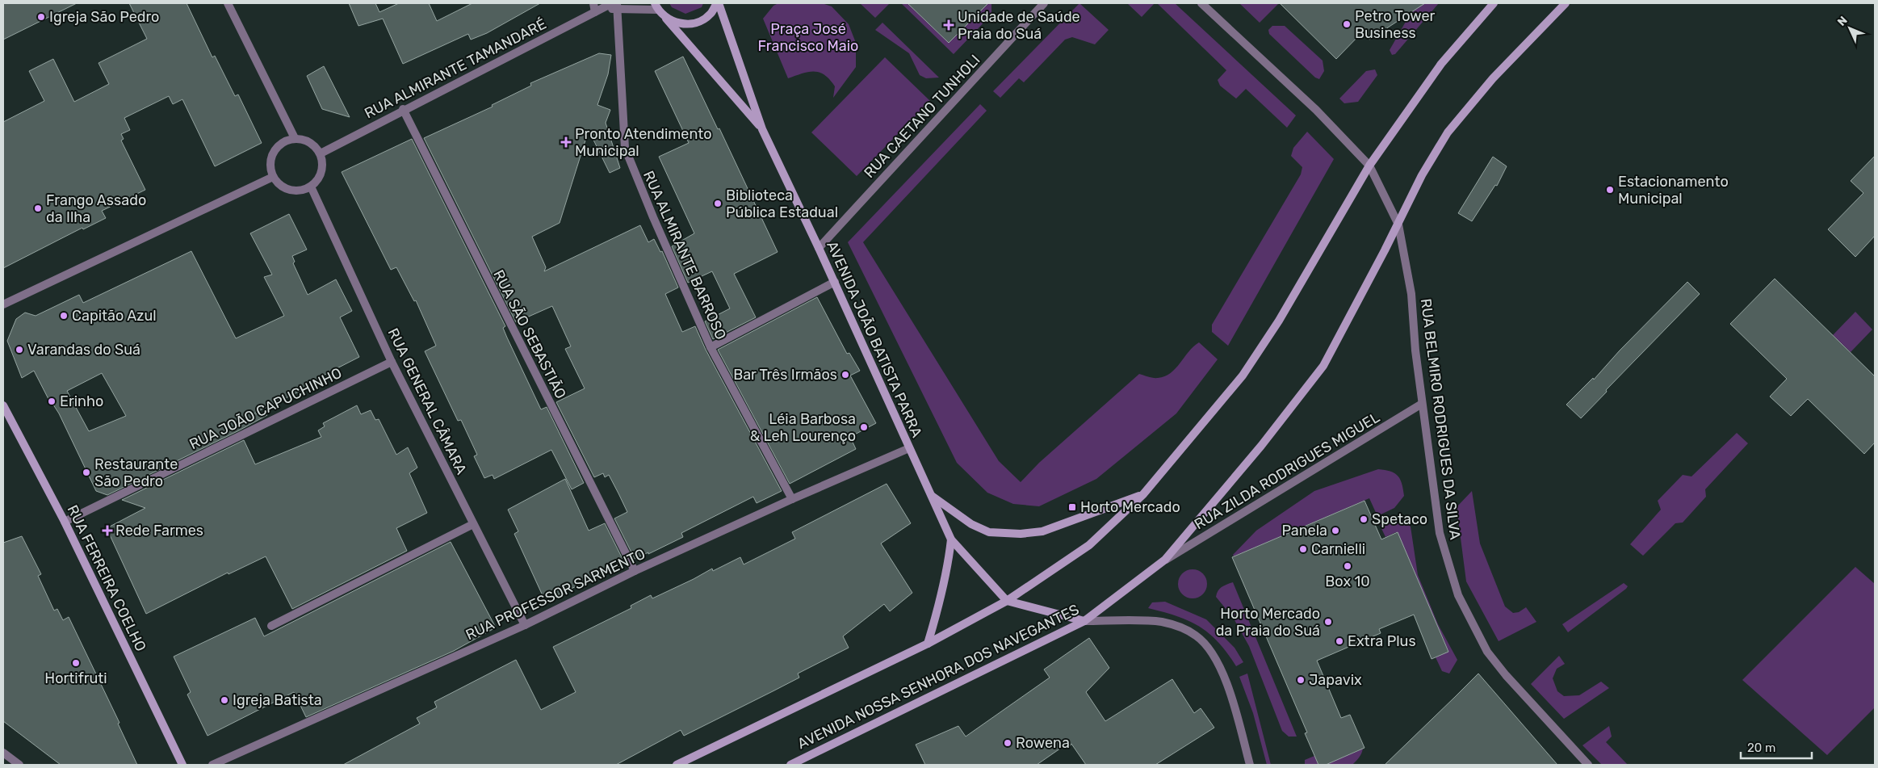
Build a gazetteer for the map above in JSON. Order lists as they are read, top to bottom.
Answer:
{
  "streets": {
    "main road": ["AVENIDA JOÃO BATISTA PARRA", "RUA FERREIRA COELHO", "AVENIDA NOSSA SENHORA DOS NAVEGANTES"],
    "street": [
      "RUA ALMIRANTE TAMANDARÉ",
      "RUA CAETANO TUNHOLI",
      "RUA ALMIRANTE BARROSO",
      "RUA SÃO SEBASTIÃO",
      "RUA GENERAL CÂMARA",
      "RUA JOÃO CAPUCHINHO",
      "RUA BELMIRO RODRIGUES DA SILVA",
      "RUA ZILDA RODRIGUES MIGUEL",
      "RUA PROFESSOR SARMENTO"
    ]
  },
  "crossings": [
    ["RUA ALMIRANTE TAMANDARÉ", "RUA SÃO SEBASTIÃO"],
    ["RUA ALMIRANTE TAMANDARÉ", "RUA GENERAL CÂMARA"],
    ["RUA CAETANO TUNHOLI", "AVENIDA JOÃO BATISTA PARRA"],
    ["RUA ALMIRANTE BARROSO", "RUA PROFESSOR SARMENTO"],
    ["RUA SÃO SEBASTIÃO", "RUA PROFESSOR SARMENTO"],
    ["AVENIDA JOÃO BATISTA PARRA", "RUA PROFESSOR SARMENTO"],
    ["RUA GENERAL CÂMARA", "RUA JOÃO CAPUCHINHO"],
    ["RUA GENERAL CÂMARA", "RUA PROFESSOR SARMENTO"],
    ["RUA JOÃO CAPUCHINHO", "RUA FERREIRA COELHO"],
    ["RUA BELMIRO RODRIGUES DA SILVA", "RUA ZILDA RODRIGUES MIGUEL"],
    ["RUA BELMIRO RODRIGUES DA SILVA", "AVENIDA NOSSA SENHORA DOS NAVEGANTES"],
    ["RUA ZILDA RODRIGUES MIGUEL", "AVENIDA NOSSA SENHORA DOS NAVEGANTES"]
  ],
  "parks": ["Praça José Francisco Maio"],
  "places": {
    "other": [
      "Igreja São Pedro",
      "Petro Tower Business",
      "Estacionamento Municipal",
      "Biblioteca Pública Estadual",
      "Frango Assado da Ilha",
      "Capitão Azul",
      "Varandas do Suá",
      "Bar Três Irmãos",
      "Erinho",
      "Léia Barbosa & Leh Lourenço",
      "Restaurante São Pedro",
      "Spetaco",
      "Panela",
      "Carnielli",
      "Box 10",
      "Horto Mercado da Praia do Suá",
      "Extra Plus",
      "Hortifruti",
      "Japavix",
      "Igreja Batista",
      "Rowena"
    ],
    "health": ["Unidade de Saúde Praia do Suá", "Pronto Atendimento Municipal", "Rede Farmes"],
    "transit": ["Horto Mercado"]
  },
  "scale_bar": "20 m",
  "north": "top left"
}
